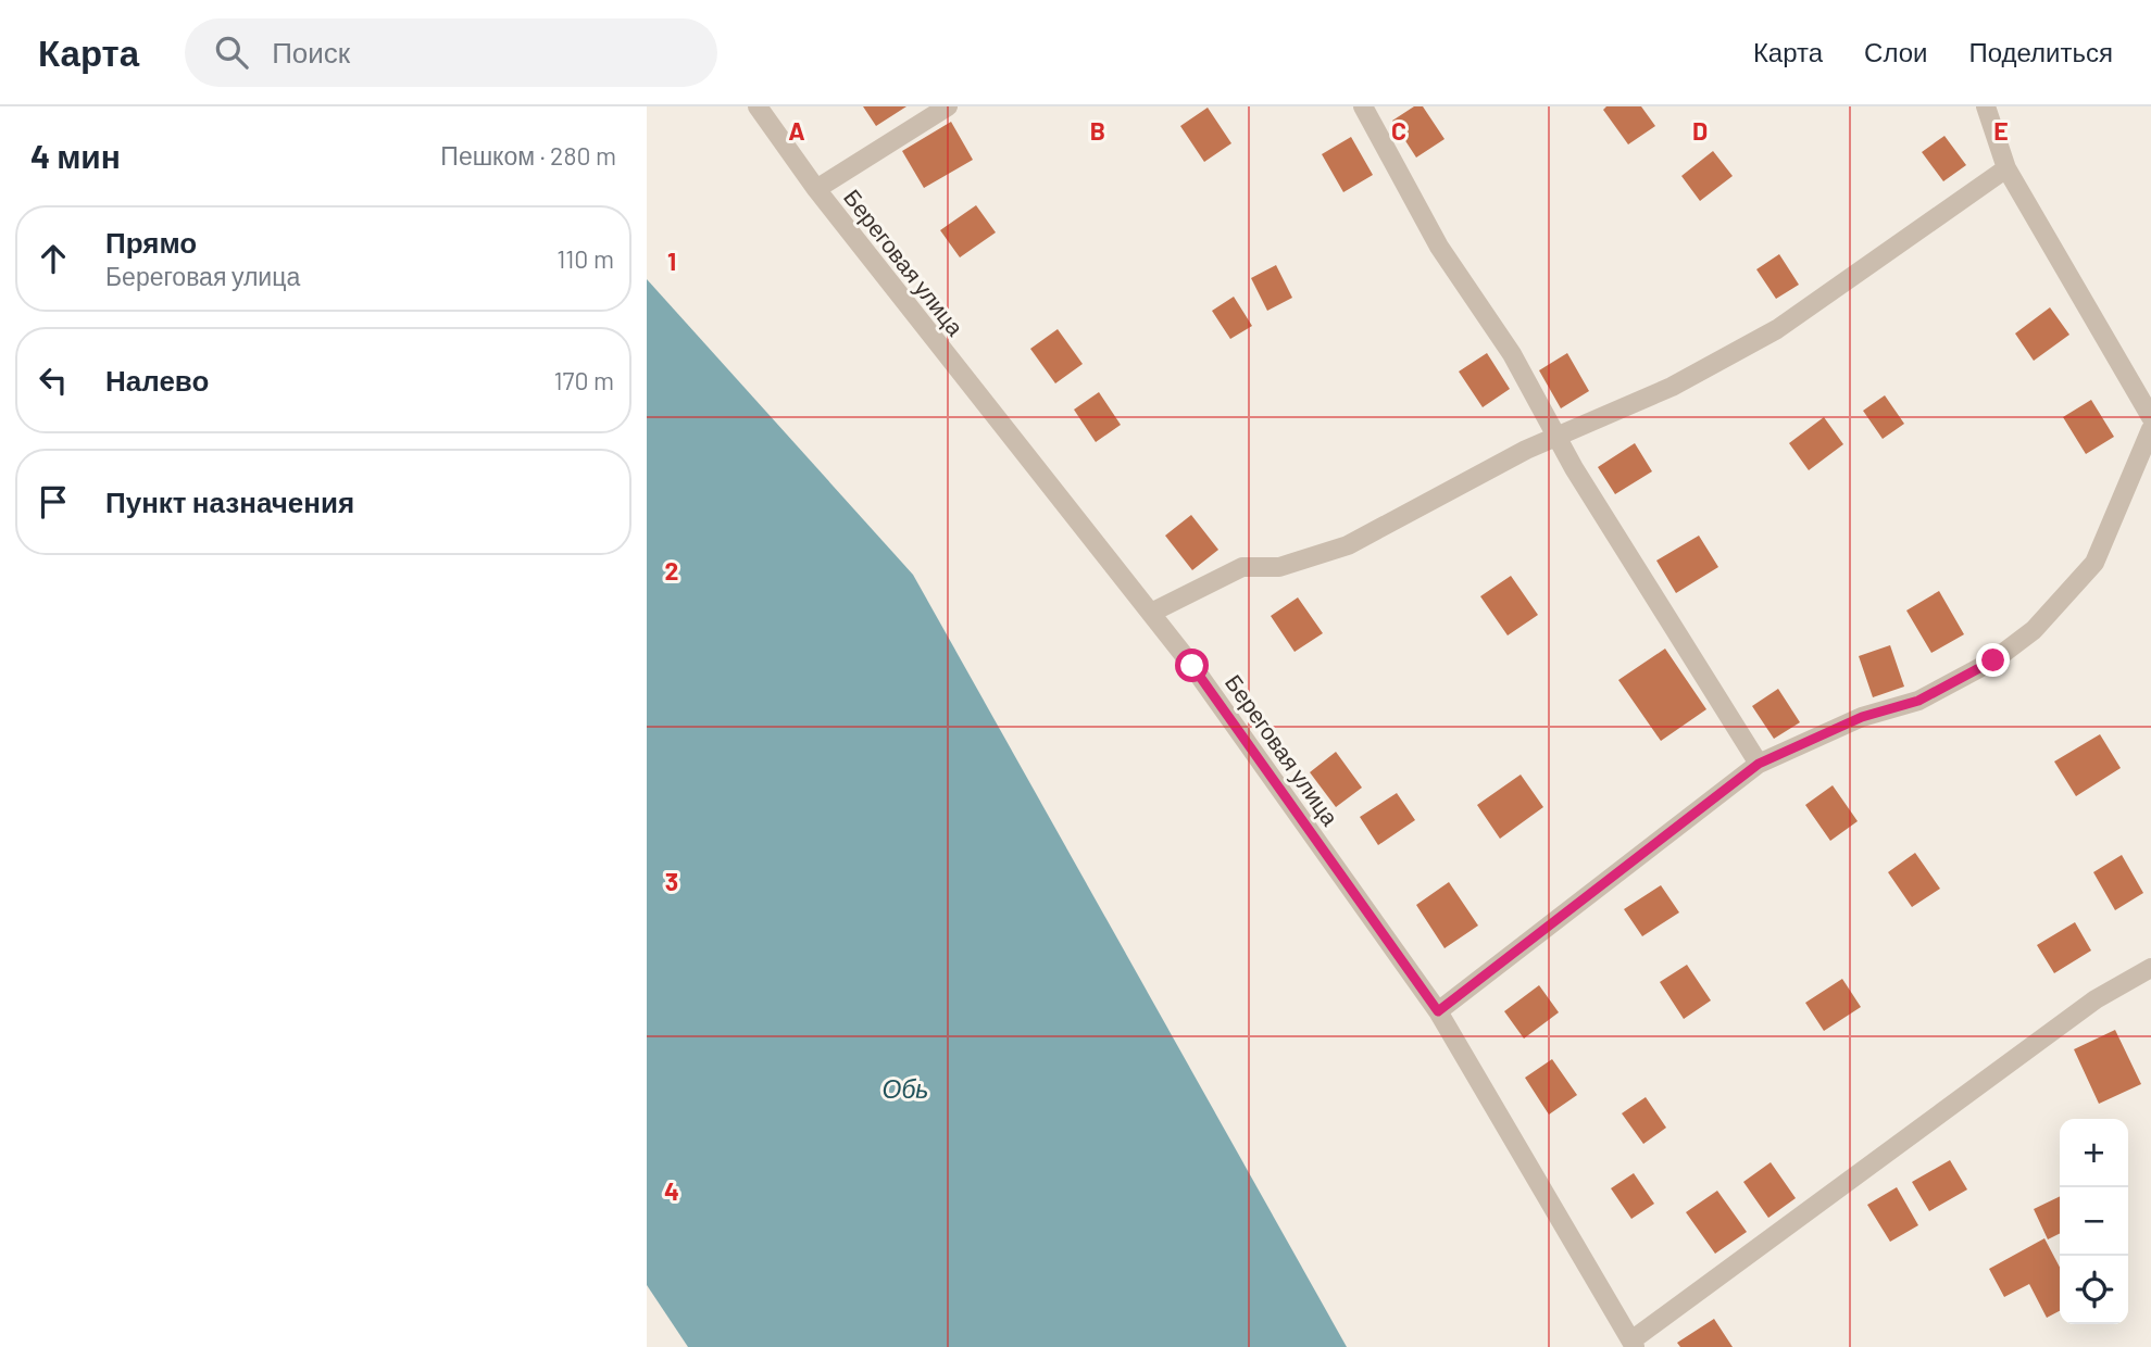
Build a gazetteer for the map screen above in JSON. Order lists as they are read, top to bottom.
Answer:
{
  "streets": {
    "street": ["Береговая улица"]
  },
  "water": ["Обь"],
  "page": {
    "header": "Карта",
    "search": "Поиск",
    "nav": ["Карта", "Слои", "Поделиться"],
    "heading": ["4 мин", "Пешком · 280 m"],
    "list": [
      ["Прямо", "Береговая улица", "110 m"],
      ["Налево", "170 m"],
      "Пункт назначения"
    ],
    "map_buttons": ["+", "−"]
  },
  "grid": {
    "columns": [
      "A",
      "B",
      "C",
      "D",
      "E"
    ],
    "rows": [
      "1",
      "2",
      "3",
      "4"
    ]
  }
}
